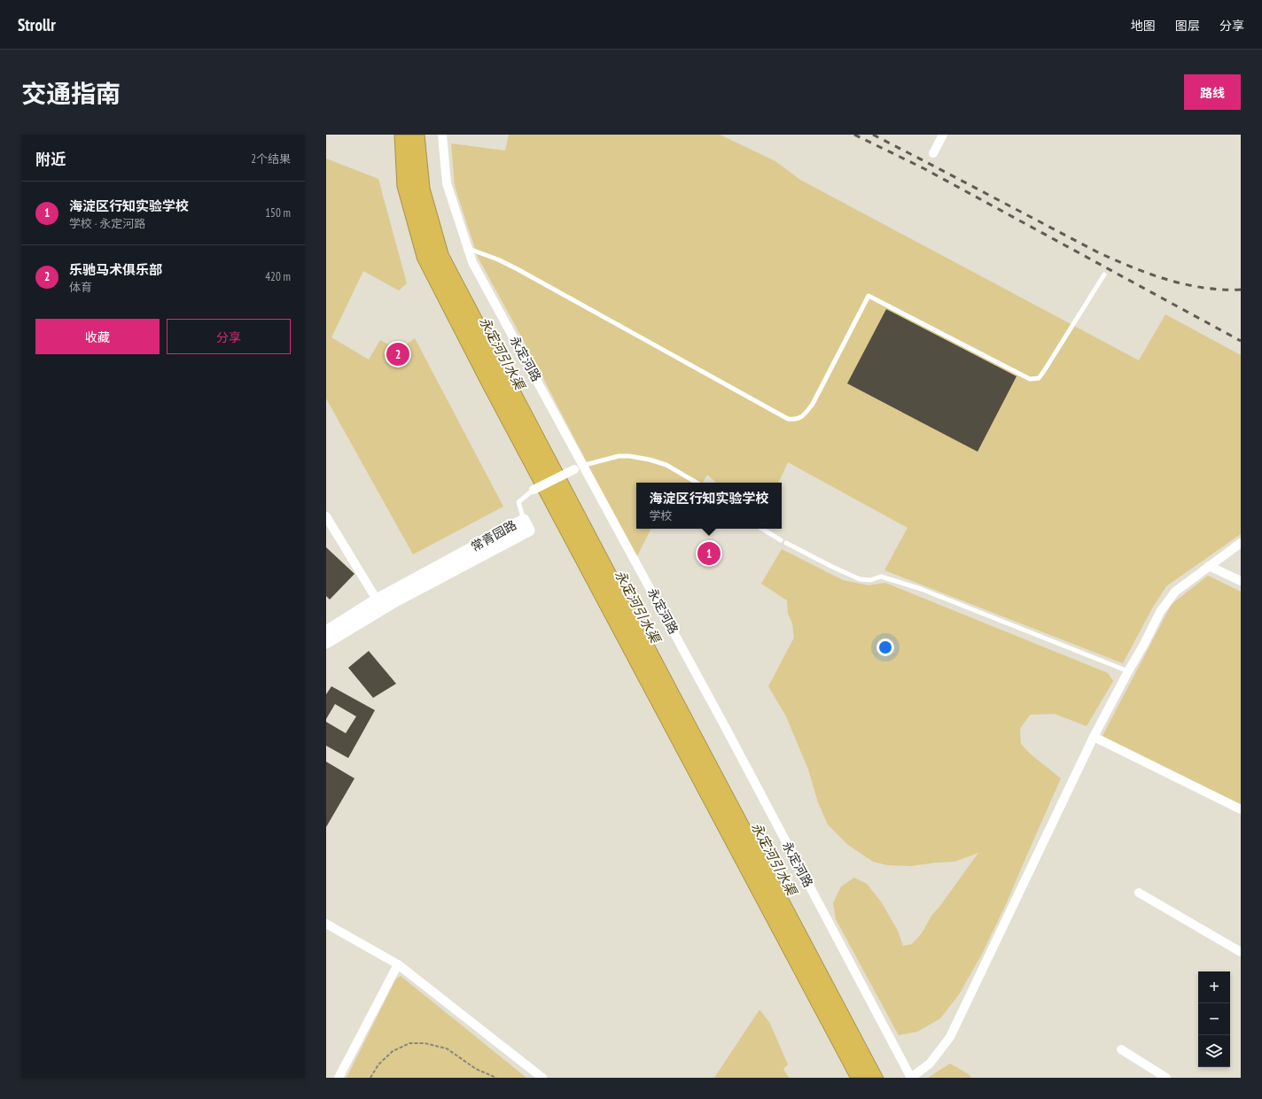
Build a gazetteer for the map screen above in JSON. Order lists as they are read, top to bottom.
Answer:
{
  "streets": {
    "street": ["永定河路", "常青园路"]
  },
  "water": ["永定河引水渠"],
  "page": {
    "header": "Strollr",
    "nav": ["地图", "图层", "分享"],
    "title": "交通指南",
    "buttons": [
      "路线",
      ["收藏", "分享"]
    ],
    "heading": ["附近", "2个结果"],
    "list": [
      {
        "mark": "1",
        "name": "海淀区行知实验学校",
        "note": "学校 · 永定河路",
        "value": "150 m"
      },
      {
        "mark": "2",
        "name": "乐驰马术俱乐部",
        "note": "体育",
        "value": "420 m"
      }
    ],
    "pins": ["2", "1"],
    "popup": ["海淀区行知实验学校", "学校"],
    "map_buttons": ["+", "−"]
  }
}
